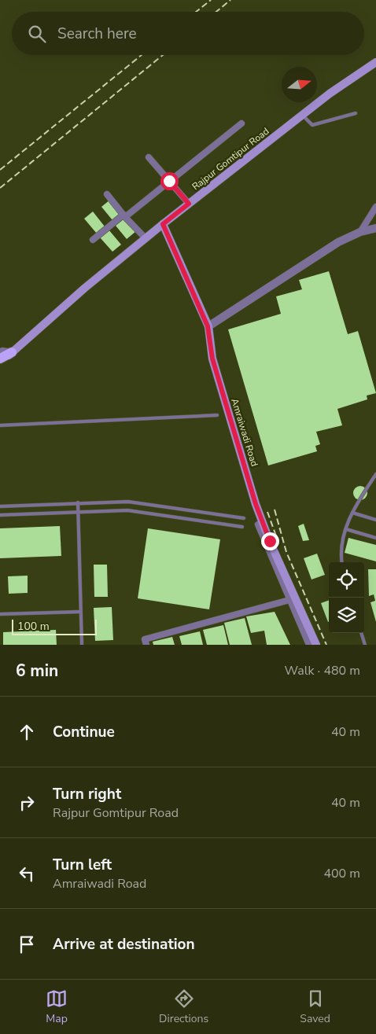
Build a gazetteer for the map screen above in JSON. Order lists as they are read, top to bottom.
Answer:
{
  "streets": {
    "main road": ["Rajpur Gomtipur Road", "Amraiwadi Road"]
  },
  "crossings": [
    ["Rajpur Gomtipur Road", "Amraiwadi Road"]
  ],
  "scale_bar": "100 m",
  "north": "right",
  "page": {
    "search": "Search here",
    "scale": "100 m",
    "heading": ["6 min", "Walk · 480 m"],
    "list": [
      ["Continue", "40 m"],
      ["Turn right", "Rajpur Gomtipur Road", "40 m"],
      ["Turn left", "Amraiwadi Road", "400 m"],
      "Arrive at destination"
    ],
    "nav": ["Map", "Directions", "Saved"]
  }
}
